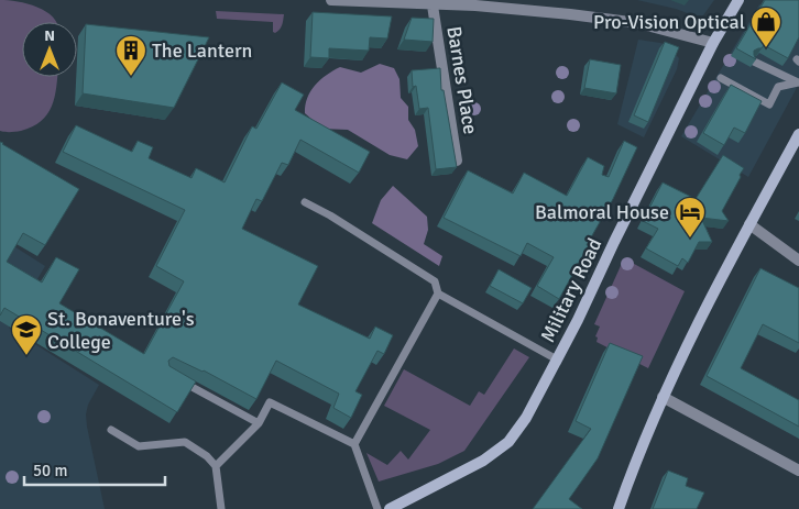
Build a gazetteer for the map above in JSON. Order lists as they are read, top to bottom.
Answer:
{
  "streets": {
    "main road": ["Military Road"],
    "street": ["Barnes Place"]
  },
  "places": {
    "shop": ["Pro-Vision Optical"],
    "building": ["The Lantern"],
    "hotel": ["Balmoral House"],
    "school or university": ["St. Bonaventure's College"]
  },
  "scale_bar": "50 m",
  "north": "top"
}
